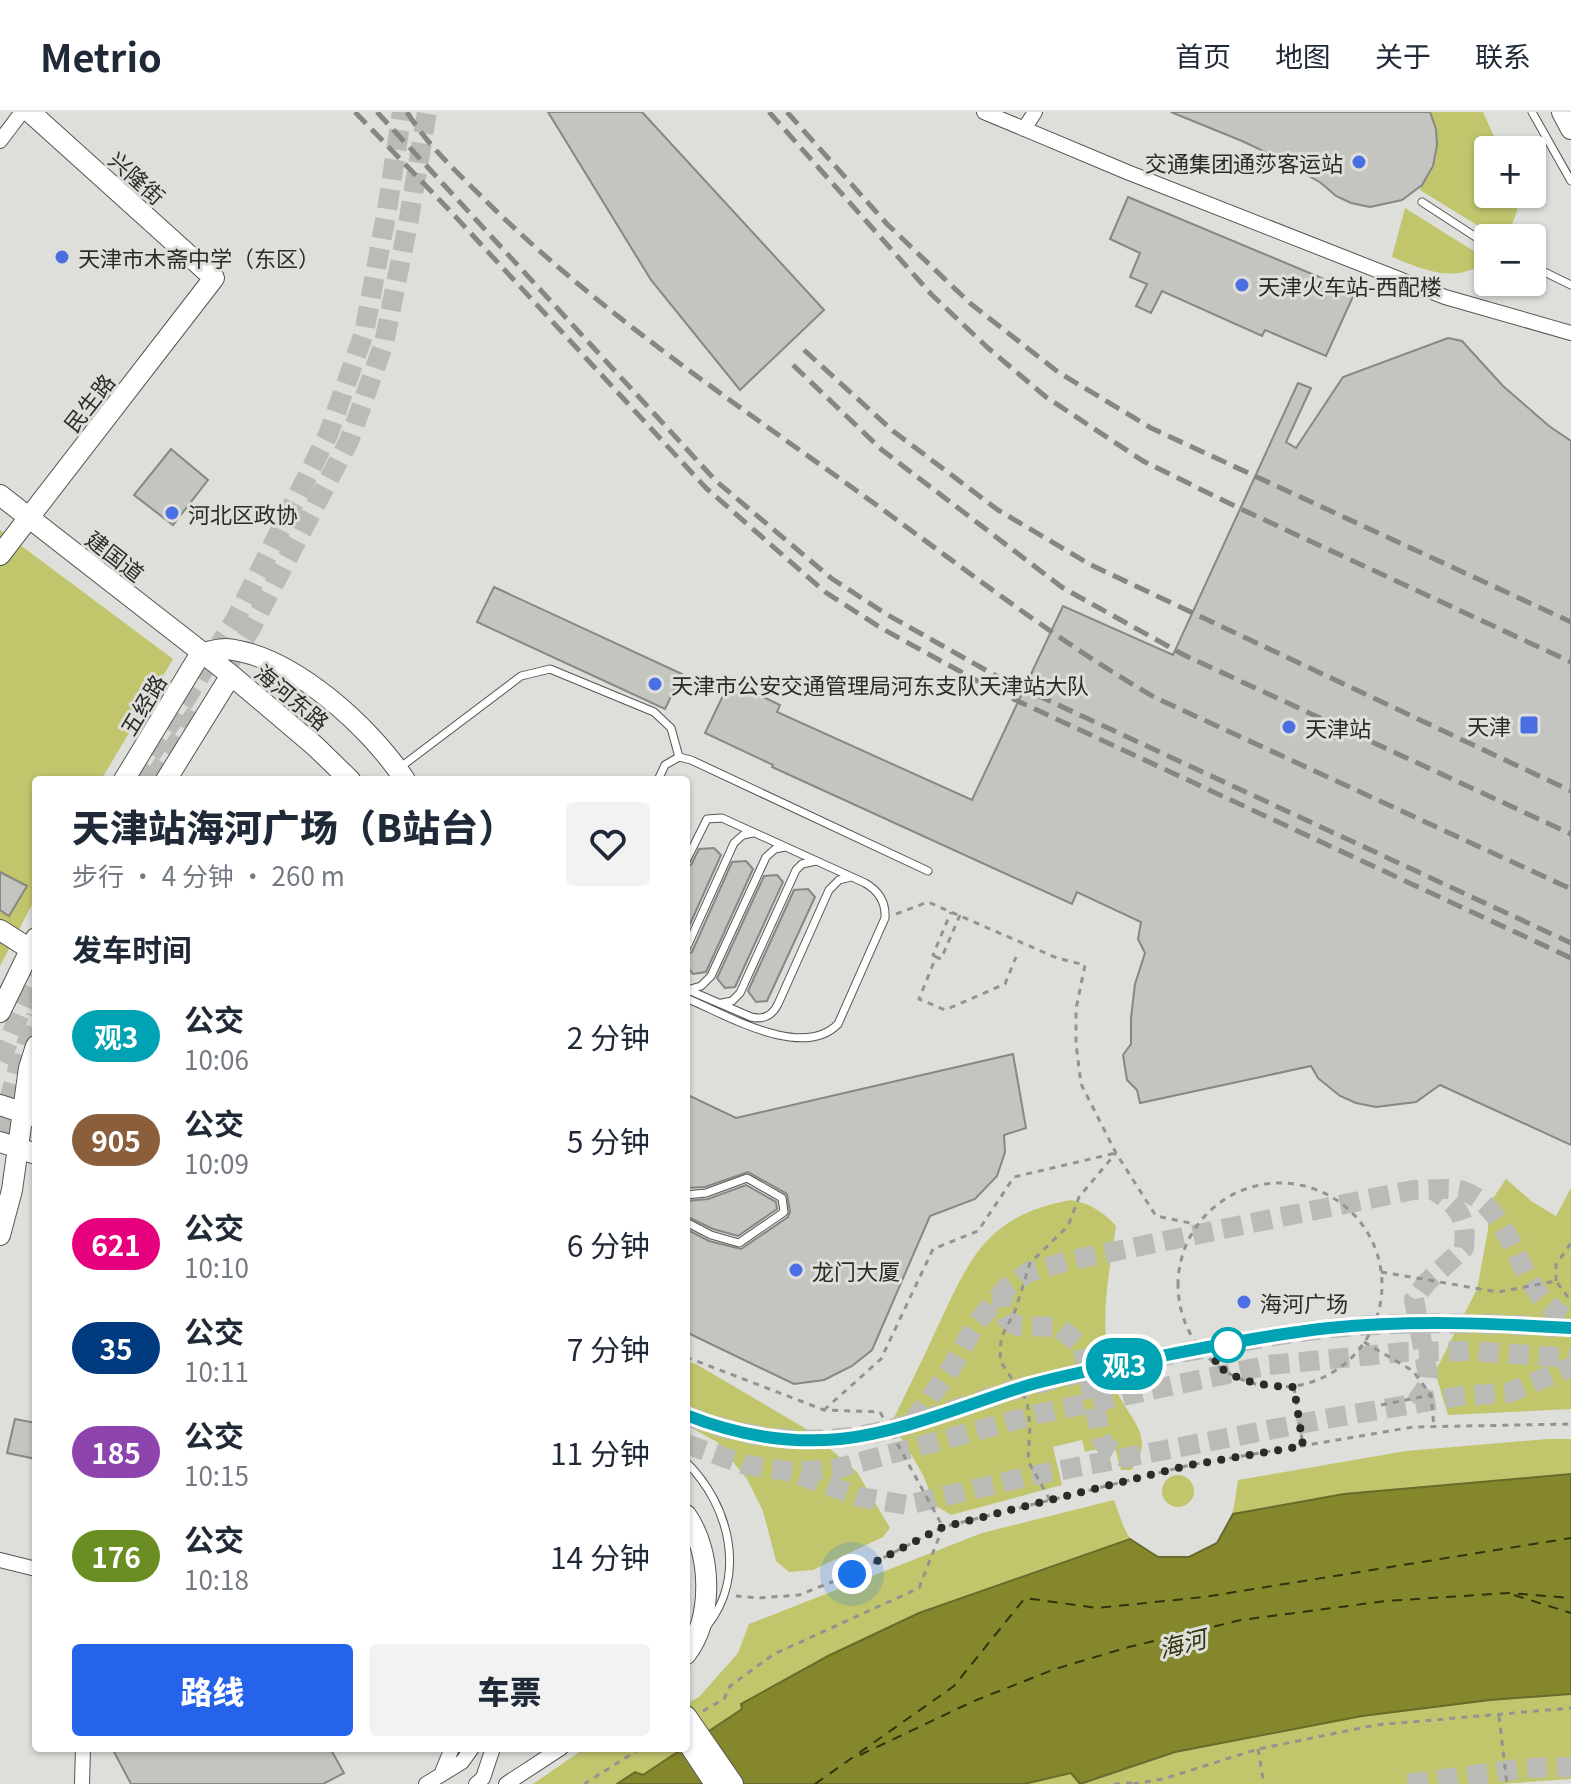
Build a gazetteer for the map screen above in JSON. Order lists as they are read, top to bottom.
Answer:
{
  "streets": {
    "main road": [
      "兴隆街",
      "民生路",
      "建国道",
      "海河东路",
      "五经路"
    ]
  },
  "crossings": [
    ["兴隆街", "民生路"],
    ["民生路", "建国道"],
    ["建国道", "海河东路"],
    ["建国道", "五经路"],
    ["海河东路", "五经路"]
  ],
  "water": ["海河"],
  "places": {
    "other": [
      "交通集团通莎客运站",
      "天津市木斋中学（东区）",
      "天津火车站-西配楼",
      "河北区政协",
      "天津市公安交通管理局河东支队天津站大队",
      "天津站",
      "龙门大厦",
      "海河广场"
    ],
    "transit": ["天津"]
  },
  "lines": ["bus line 观3"],
  "page": {
    "header": "Metrio",
    "nav": [
      "首页",
      "地图",
      "关于",
      "联系"
    ],
    "on_map": "观3",
    "map_buttons": ["+", "−"],
    "heading": [
      ["天津站海河广场（B站台）", "步行 · 4 分钟 · 260 m"],
      "发车时间"
    ],
    "list": [
      {
        "mark": "观3",
        "name": "公交",
        "note": "10:06",
        "value": "2 分钟"
      },
      {
        "mark": "905",
        "name": "公交",
        "note": "10:09",
        "value": "5 分钟"
      },
      {
        "mark": "621",
        "name": "公交",
        "note": "10:10",
        "value": "6 分钟"
      },
      {
        "mark": "35",
        "name": "公交",
        "note": "10:11",
        "value": "7 分钟"
      },
      {
        "mark": "185",
        "name": "公交",
        "note": "10:15",
        "value": "11 分钟"
      },
      {
        "mark": "176",
        "name": "公交",
        "note": "10:18",
        "value": "14 分钟"
      }
    ],
    "buttons": ["路线", "车票"]
  }
}
